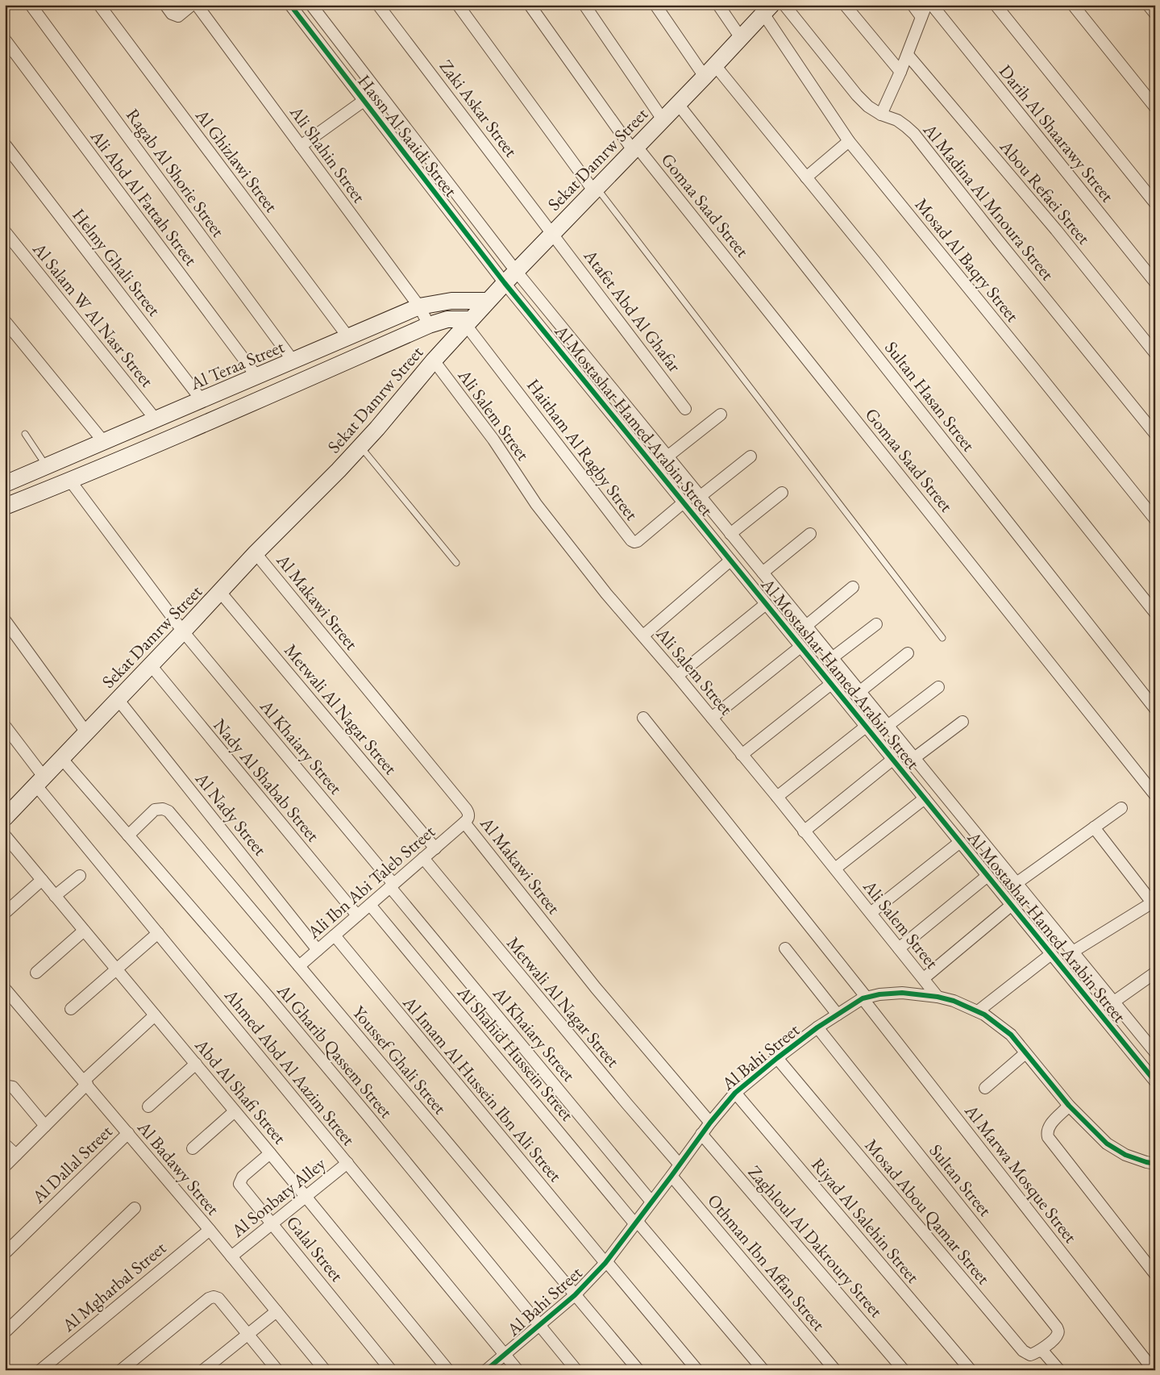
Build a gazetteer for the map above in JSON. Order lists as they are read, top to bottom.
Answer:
{
  "streets": {
    "main road": ["Sekat Damrw Street", "Al Teraa Street"],
    "street": [
      "Zaki Askar Street",
      "Darih Al Shaarawy Street",
      "Hassn Al Saaidi Street",
      "Ali Shahin Street",
      "Al Ghizlawi Street",
      "Ragab Al Shorie Street",
      "Abou Refaei Street",
      "Ali Abd Al Fattah Street",
      "Al Madina Al Mnoura Street",
      "Gomaa Saad Street",
      "Mosad Al Baqry Street",
      "Helmy Ghali Street",
      "Atafet Abd Al Ghafar",
      "Al Salam W Al Nasr Street",
      "Sultan Hasan Street",
      "Ali Salem Street",
      "Al Mostashar Hamed Arabin Street",
      "Haitham Al Ragby Street",
      "Al Makawi Street",
      "Metwali Al Nagar Street",
      "Al Khaiary Street",
      "Nady Al Shabab Street",
      "Al Nady Street",
      "Ali Ibn Abi Taleb Street",
      "Al Gharib Qassem Street",
      "Al Shahid Hussein Street",
      "Al Bahi Street",
      "Youssef Ghali Street",
      "Ahmed Abd Al Aazim Street",
      "Al Imam Al Hussein Ibn Ali Street",
      "Abd Al Shafi Street",
      "Al Dallal Street",
      "Al Badawy Street",
      "Al Marwa Mosque Street",
      "Sultan Street",
      "Al Sonbaty Alley",
      "Mosad Abou Qamar Street",
      "Riyad Al Salehin Street",
      "Zaghloul Al Dakroury Street",
      "Galal Street",
      "Othman Ibn Affan Street",
      "Al Mgharbal Street"
    ]
  },
  "crossings": [
    ["Zaki Askar Street", "Sekat Damrw Street"],
    ["Zaki Askar Street", "Atafet Abd Al Ghafar"],
    ["Hassn Al Saaidi Street", "Sekat Damrw Street"],
    ["Hassn Al Saaidi Street", "Al Mostashar Hamed Arabin Street"],
    ["Ali Shahin Street", "Al Teraa Street"],
    ["Sekat Damrw Street", "Gomaa Saad Street"],
    ["Sekat Damrw Street", "Mosad Al Baqry Street"],
    ["Sekat Damrw Street", "Atafet Abd Al Ghafar"],
    ["Sekat Damrw Street", "Al Teraa Street"],
    ["Sekat Damrw Street", "Sultan Hasan Street"],
    ["Sekat Damrw Street", "Ali Salem Street"],
    ["Sekat Damrw Street", "Al Mostashar Hamed Arabin Street"],
    ["Sekat Damrw Street", "Haitham Al Ragby Street"],
    ["Sekat Damrw Street", "Al Makawi Street"],
    ["Sekat Damrw Street", "Metwali Al Nagar Street"],
    ["Sekat Damrw Street", "Al Khaiary Street"],
    ["Sekat Damrw Street", "Nady Al Shabab Street"],
    ["Sekat Damrw Street", "Al Nady Street"],
    ["Sekat Damrw Street", "Al Gharib Qassem Street"],
    ["Sekat Damrw Street", "Ahmed Abd Al Aazim Street"],
    ["Al Ghizlawi Street", "Al Teraa Street"],
    ["Ragab Al Shorie Street", "Al Teraa Street"],
    ["Ali Abd Al Fattah Street", "Al Teraa Street"],
    ["Helmy Ghali Street", "Al Teraa Street"],
    ["Al Salam W Al Nasr Street", "Al Teraa Street"],
    ["Ali Salem Street", "Al Bahi Street"],
    ["Al Mostashar Hamed Arabin Street", "Haitham Al Ragby Street"],
    ["Al Makawi Street", "Ali Ibn Abi Taleb Street"],
    ["Al Makawi Street", "Al Bahi Street"],
    ["Metwali Al Nagar Street", "Ali Ibn Abi Taleb Street"],
    ["Metwali Al Nagar Street", "Al Bahi Street"],
    ["Al Khaiary Street", "Ali Ibn Abi Taleb Street"],
    ["Al Khaiary Street", "Al Bahi Street"],
    ["Nady Al Shabab Street", "Ali Ibn Abi Taleb Street"],
    ["Al Nady Street", "Ali Ibn Abi Taleb Street"],
    ["Ali Ibn Abi Taleb Street", "Al Shahid Hussein Street"],
    ["Ali Ibn Abi Taleb Street", "Youssef Ghali Street"],
    ["Ali Ibn Abi Taleb Street", "Al Imam Al Hussein Ibn Ali Street"],
    ["Al Gharib Qassem Street", "Al Bahi Street"],
    ["Al Gharib Qassem Street", "Youssef Ghali Street"],
    ["Al Shahid Hussein Street", "Al Bahi Street"],
    ["Al Bahi Street", "Youssef Ghali Street"],
    ["Al Bahi Street", "Ahmed Abd Al Aazim Street"],
    ["Al Bahi Street", "Al Imam Al Hussein Ibn Ali Street"],
    ["Al Bahi Street", "Al Marwa Mosque Street"],
    ["Al Bahi Street", "Sultan Street"],
    ["Al Bahi Street", "Mosad Abou Qamar Street"],
    ["Al Bahi Street", "Riyad Al Salehin Street"],
    ["Al Bahi Street", "Zaghloul Al Dakroury Street"],
    ["Al Bahi Street", "Othman Ibn Affan Street"],
    ["Ahmed Abd Al Aazim Street", "Al Sonbaty Alley"],
    ["Abd Al Shafi Street", "Al Sonbaty Alley"],
    ["Abd Al Shafi Street", "Galal Street"],
    ["Al Dallal Street", "Al Badawy Street"],
    ["Al Badawy Street", "Al Sonbaty Alley"],
    ["Al Badawy Street", "Al Mgharbal Street"],
    ["Sultan Street", "Mosad Abou Qamar Street"],
    ["Al Sonbaty Alley", "Galal Street"]
  ]
}
